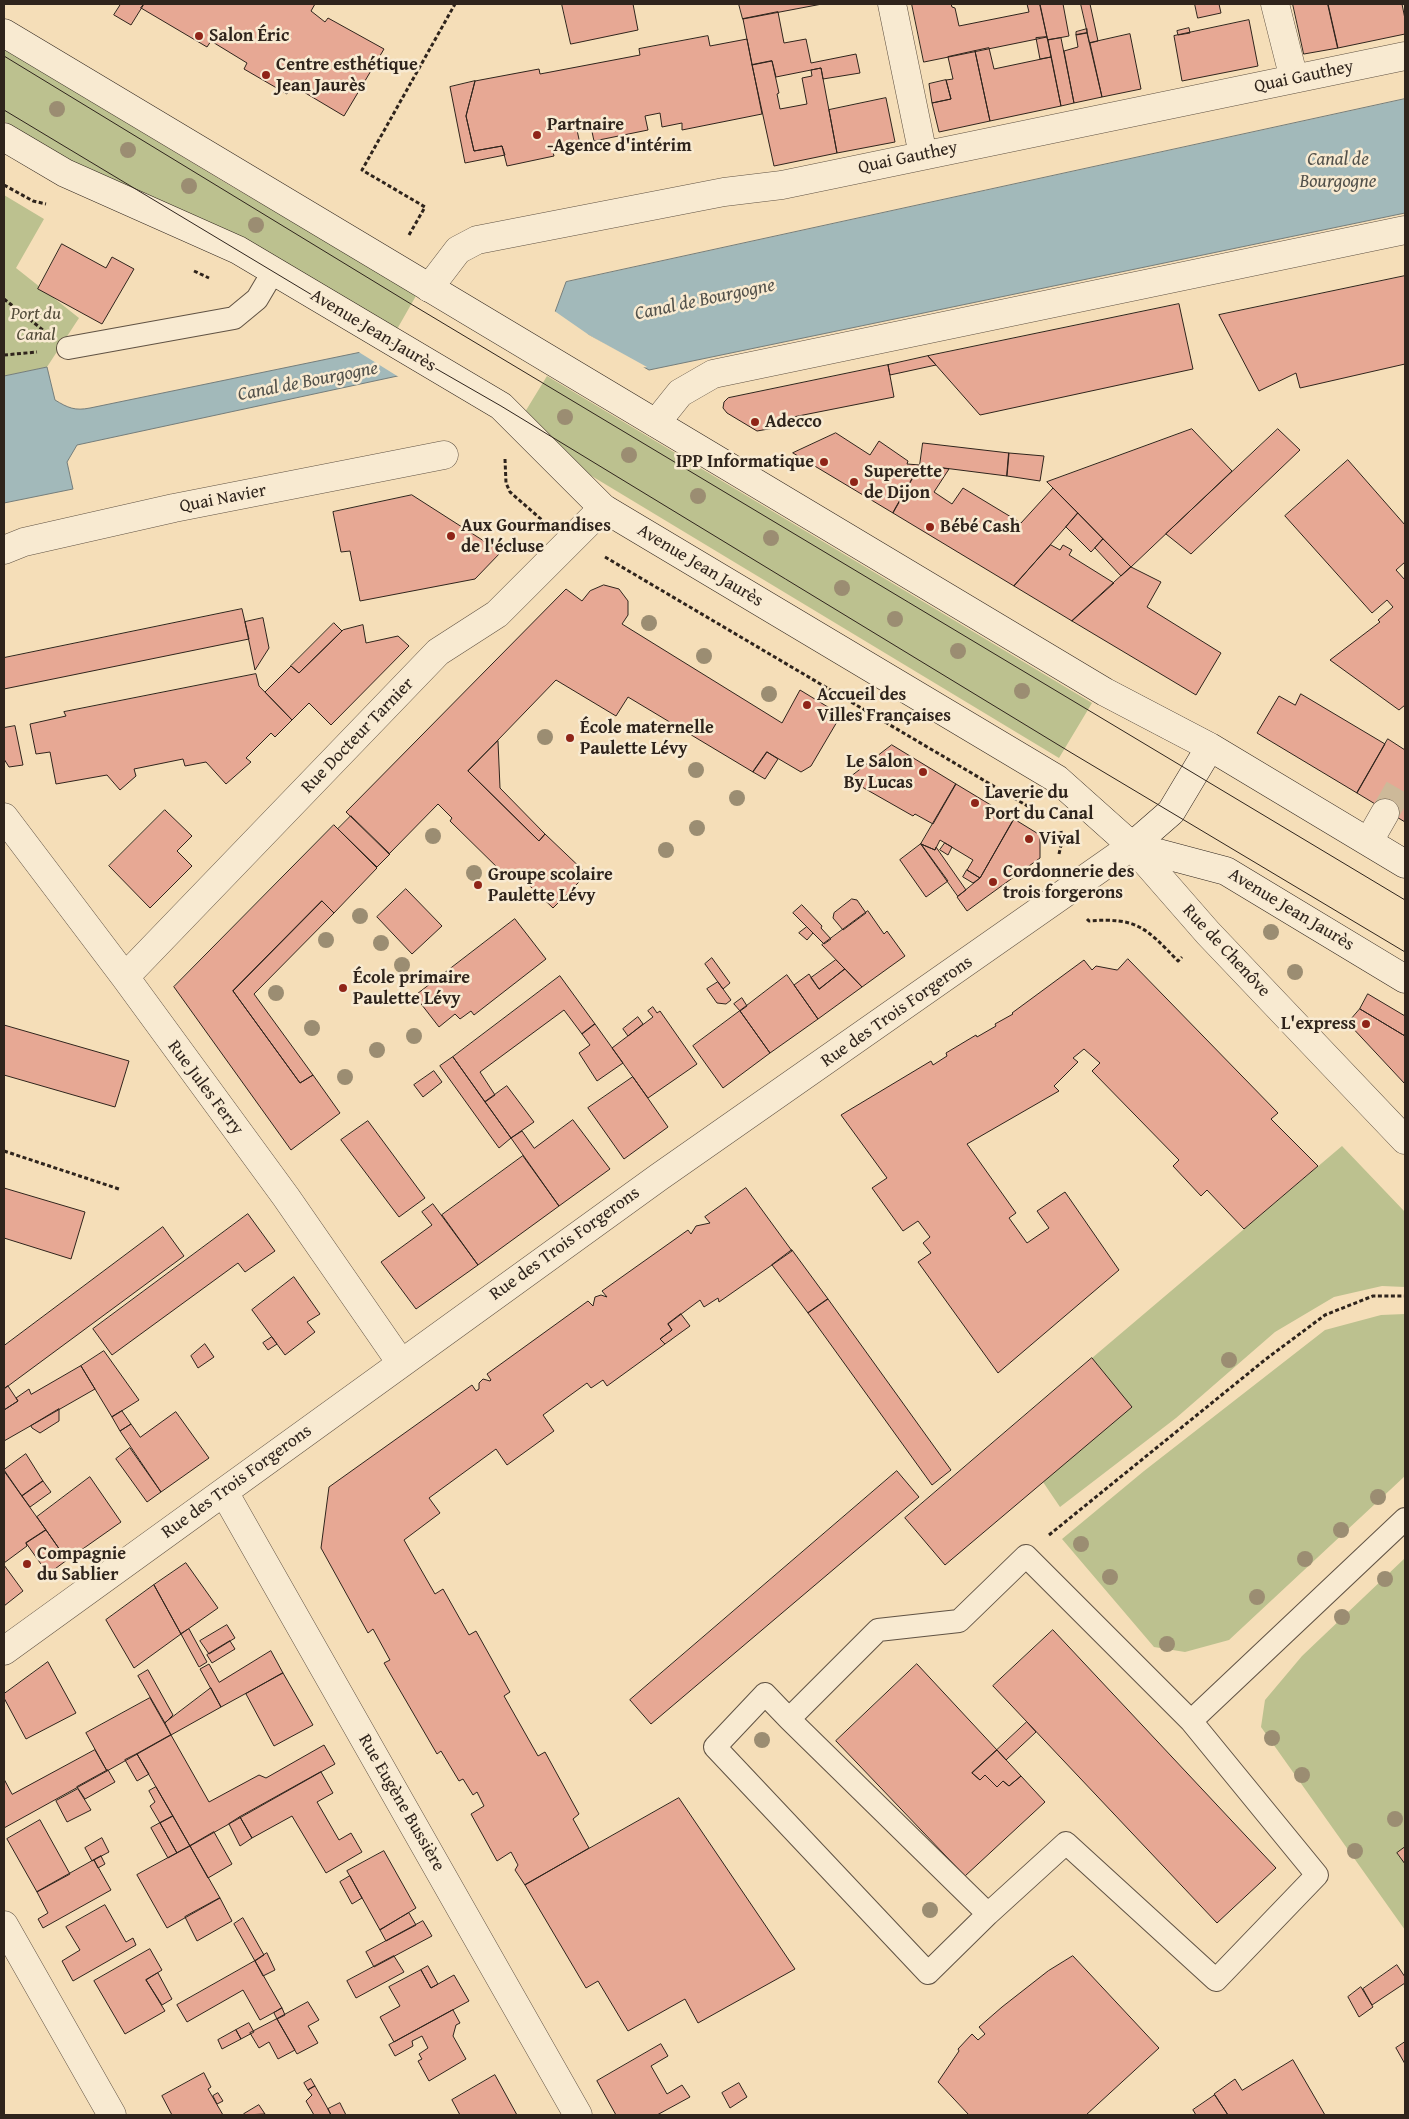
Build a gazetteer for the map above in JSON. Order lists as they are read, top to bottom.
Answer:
{
  "streets": {
    "street": [
      "Quai Gauthey",
      "Avenue Jean Jaurès",
      "Quai Navier",
      "Rue Docteur Tarnier",
      "Rue de Chenôve",
      "Rue des Trois Forgerons",
      "Rue Jules Ferry",
      "Rue Eugène Bussière"
    ]
  },
  "crossings": [
    ["Avenue Jean Jaurès", "Rue Docteur Tarnier"],
    ["Avenue Jean Jaurès", "Rue de Chenôve"],
    ["Avenue Jean Jaurès", "Rue des Trois Forgerons"],
    ["Rue Docteur Tarnier", "Rue Jules Ferry"],
    ["Rue de Chenôve", "Rue des Trois Forgerons"],
    ["Rue des Trois Forgerons", "Rue Jules Ferry"],
    ["Rue des Trois Forgerons", "Rue Eugène Bussière"]
  ],
  "water": ["Canal de Bourgogne"],
  "parks": ["Port du Canal"],
  "places": [
    "Salon Éric",
    "Centre esthétique Jean Jaurès",
    "Partnaire -Agence d'intérim",
    "Adecco",
    "IPP Informatique",
    "Superette de Dijon",
    "Bébé Cash",
    "Aux Gourmandises de l'écluse",
    "Accueil des Villes Françaises",
    "École maternelle Paulette Lévy",
    "Le Salon By Lucas",
    "Laverie du Port du Canal",
    "Vival",
    "Cordonnerie des trois forgerons",
    "Groupe scolaire Paulette Lévy",
    "École primaire Paulette Lévy",
    "L'express",
    "Compagnie du Sablier"
  ]
}
